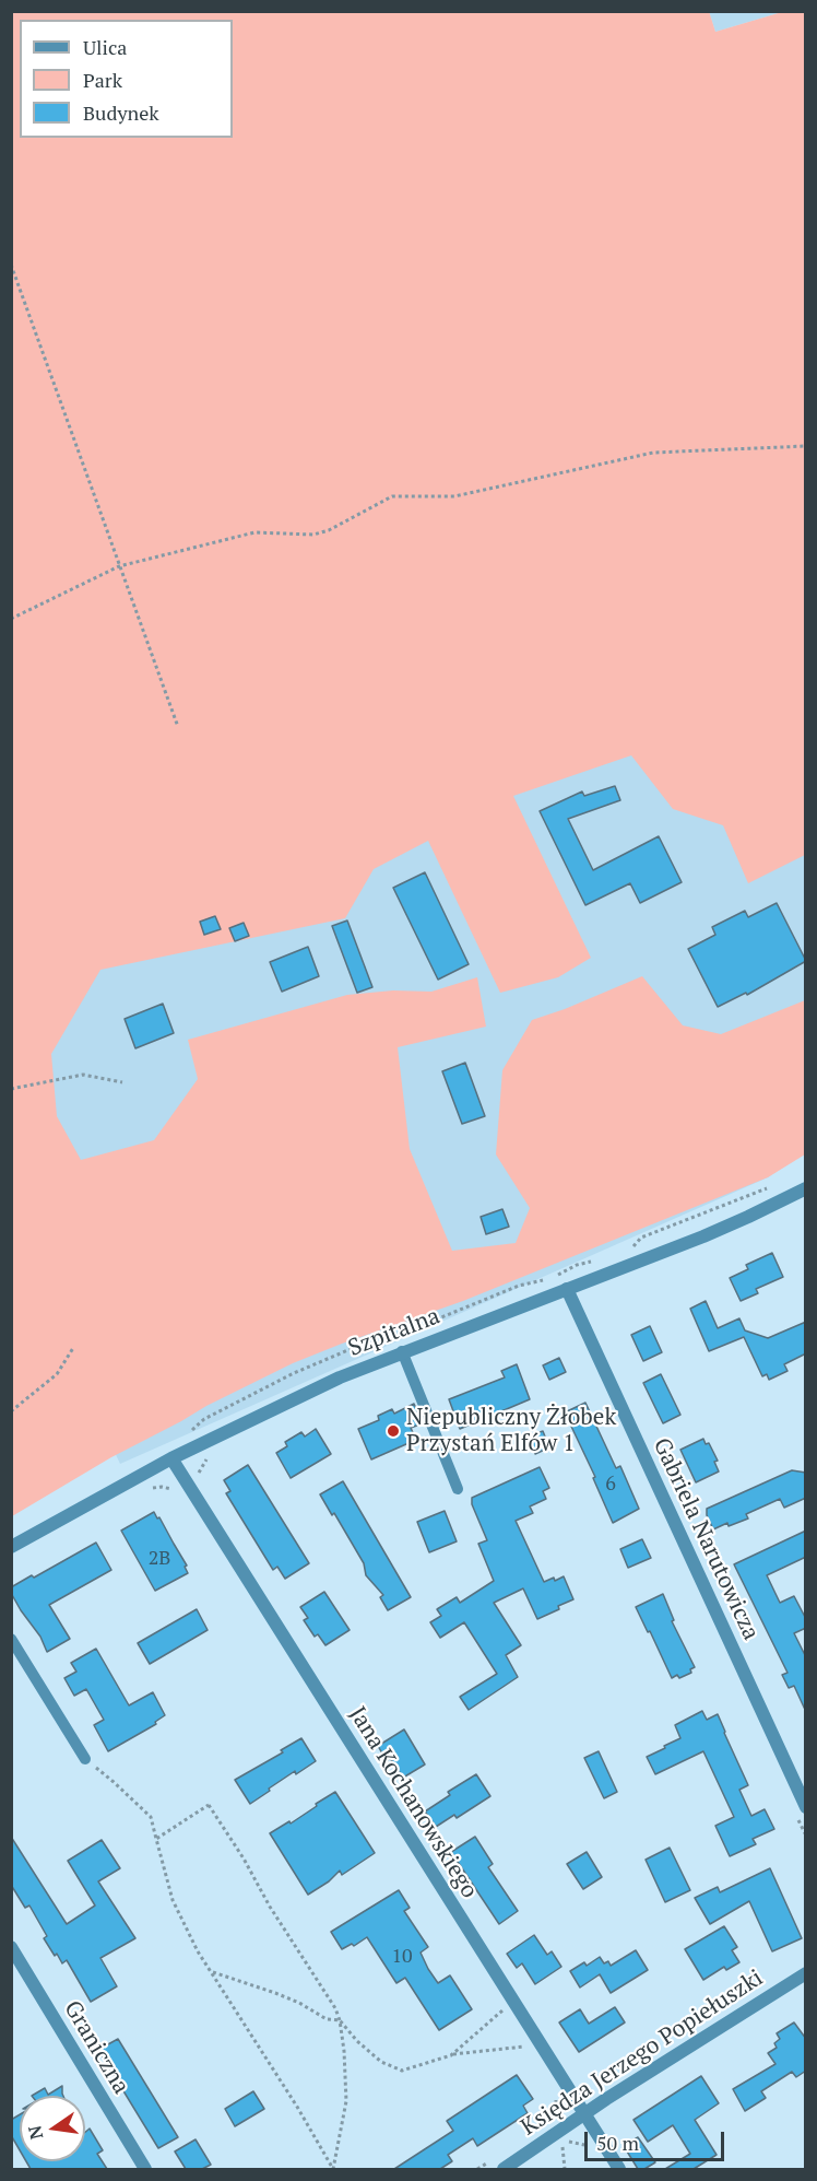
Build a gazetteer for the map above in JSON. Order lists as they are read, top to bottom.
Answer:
{
  "streets": {
    "street": [
      "Szpitalna",
      "Gabriela Narutowicza",
      "Jana Kochanowskiego",
      "Graniczna",
      "Księdza Jerzego Popiełuszki"
    ]
  },
  "crossings": [
    ["Szpitalna", "Gabriela Narutowicza"],
    ["Szpitalna", "Jana Kochanowskiego"],
    ["Jana Kochanowskiego", "Księdza Jerzego Popiełuszki"]
  ],
  "places": ["Niepubliczny Żłobek Przystań Elfów 1"],
  "house_numbers": ["6", "2B", "10"],
  "legend": ["Ulica", "Park", "Budynek"],
  "scale_bar": "50 m",
  "north": "left"
}
